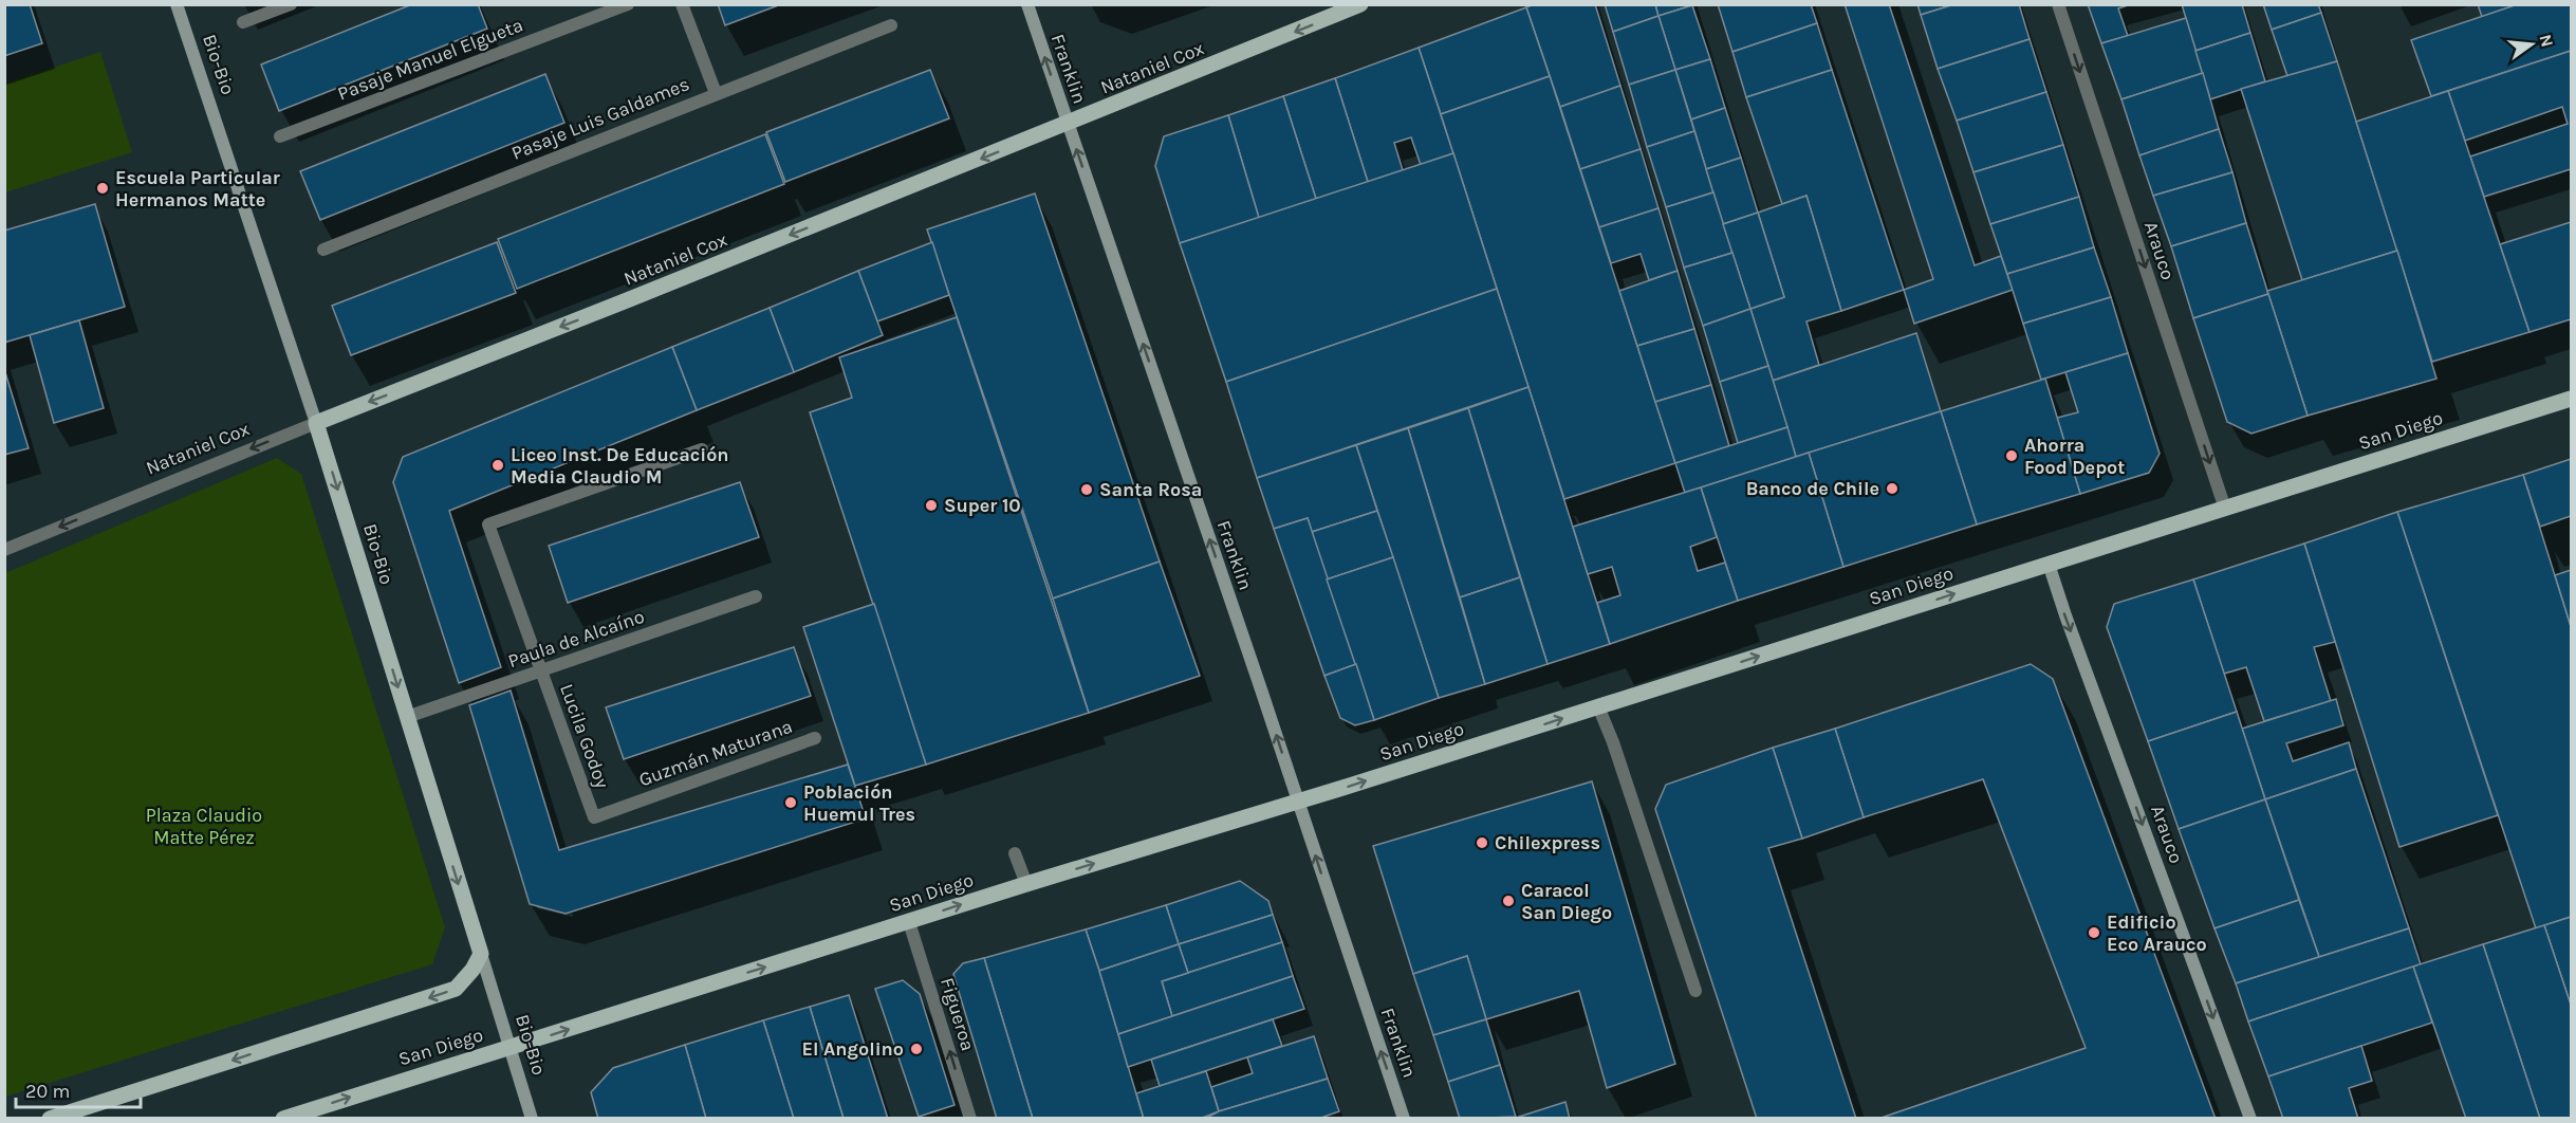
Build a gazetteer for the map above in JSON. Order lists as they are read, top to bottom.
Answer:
{
  "streets": {
    "main road": ["Bio-Bio", "Nataniel Cox", "San Diego"],
    "street": [
      "Pasaje Manuel Elgueta",
      "Franklin",
      "Pasaje Luis Galdames",
      "Arauco",
      "Paula de Alcaíno",
      "Lucila Godoy",
      "Guzmán Maturana",
      "Figueroa"
    ]
  },
  "crossings": [
    ["Bio-Bio", "Nataniel Cox"],
    ["Bio-Bio", "San Diego"],
    ["Bio-Bio", "Paula de Alcaíno"],
    ["Nataniel Cox", "Franklin"],
    ["Franklin", "San Diego"],
    ["Arauco", "San Diego"],
    ["San Diego", "Figueroa"],
    ["Paula de Alcaíno", "Lucila Godoy"],
    ["Lucila Godoy", "Guzmán Maturana"]
  ],
  "one_way": [
    "Bio-Bio",
    "Nataniel Cox",
    "Franklin",
    "Arauco",
    "San Diego",
    "Figueroa"
  ],
  "parks": ["Plaza Claudio Matte Pérez"],
  "places": [
    "Escuela Particular Hermanos Matte",
    "Ahorra Food Depot",
    "Liceo Inst. De Educación Media Claudio M",
    "Banco de Chile",
    "Santa Rosa",
    "Super 10",
    "Población Huemul Tres",
    "Chilexpress",
    "Caracol San Diego",
    "Edificio Eco Arauco",
    "El Angolino"
  ],
  "scale_bar": "20 m",
  "north": "right"
}
